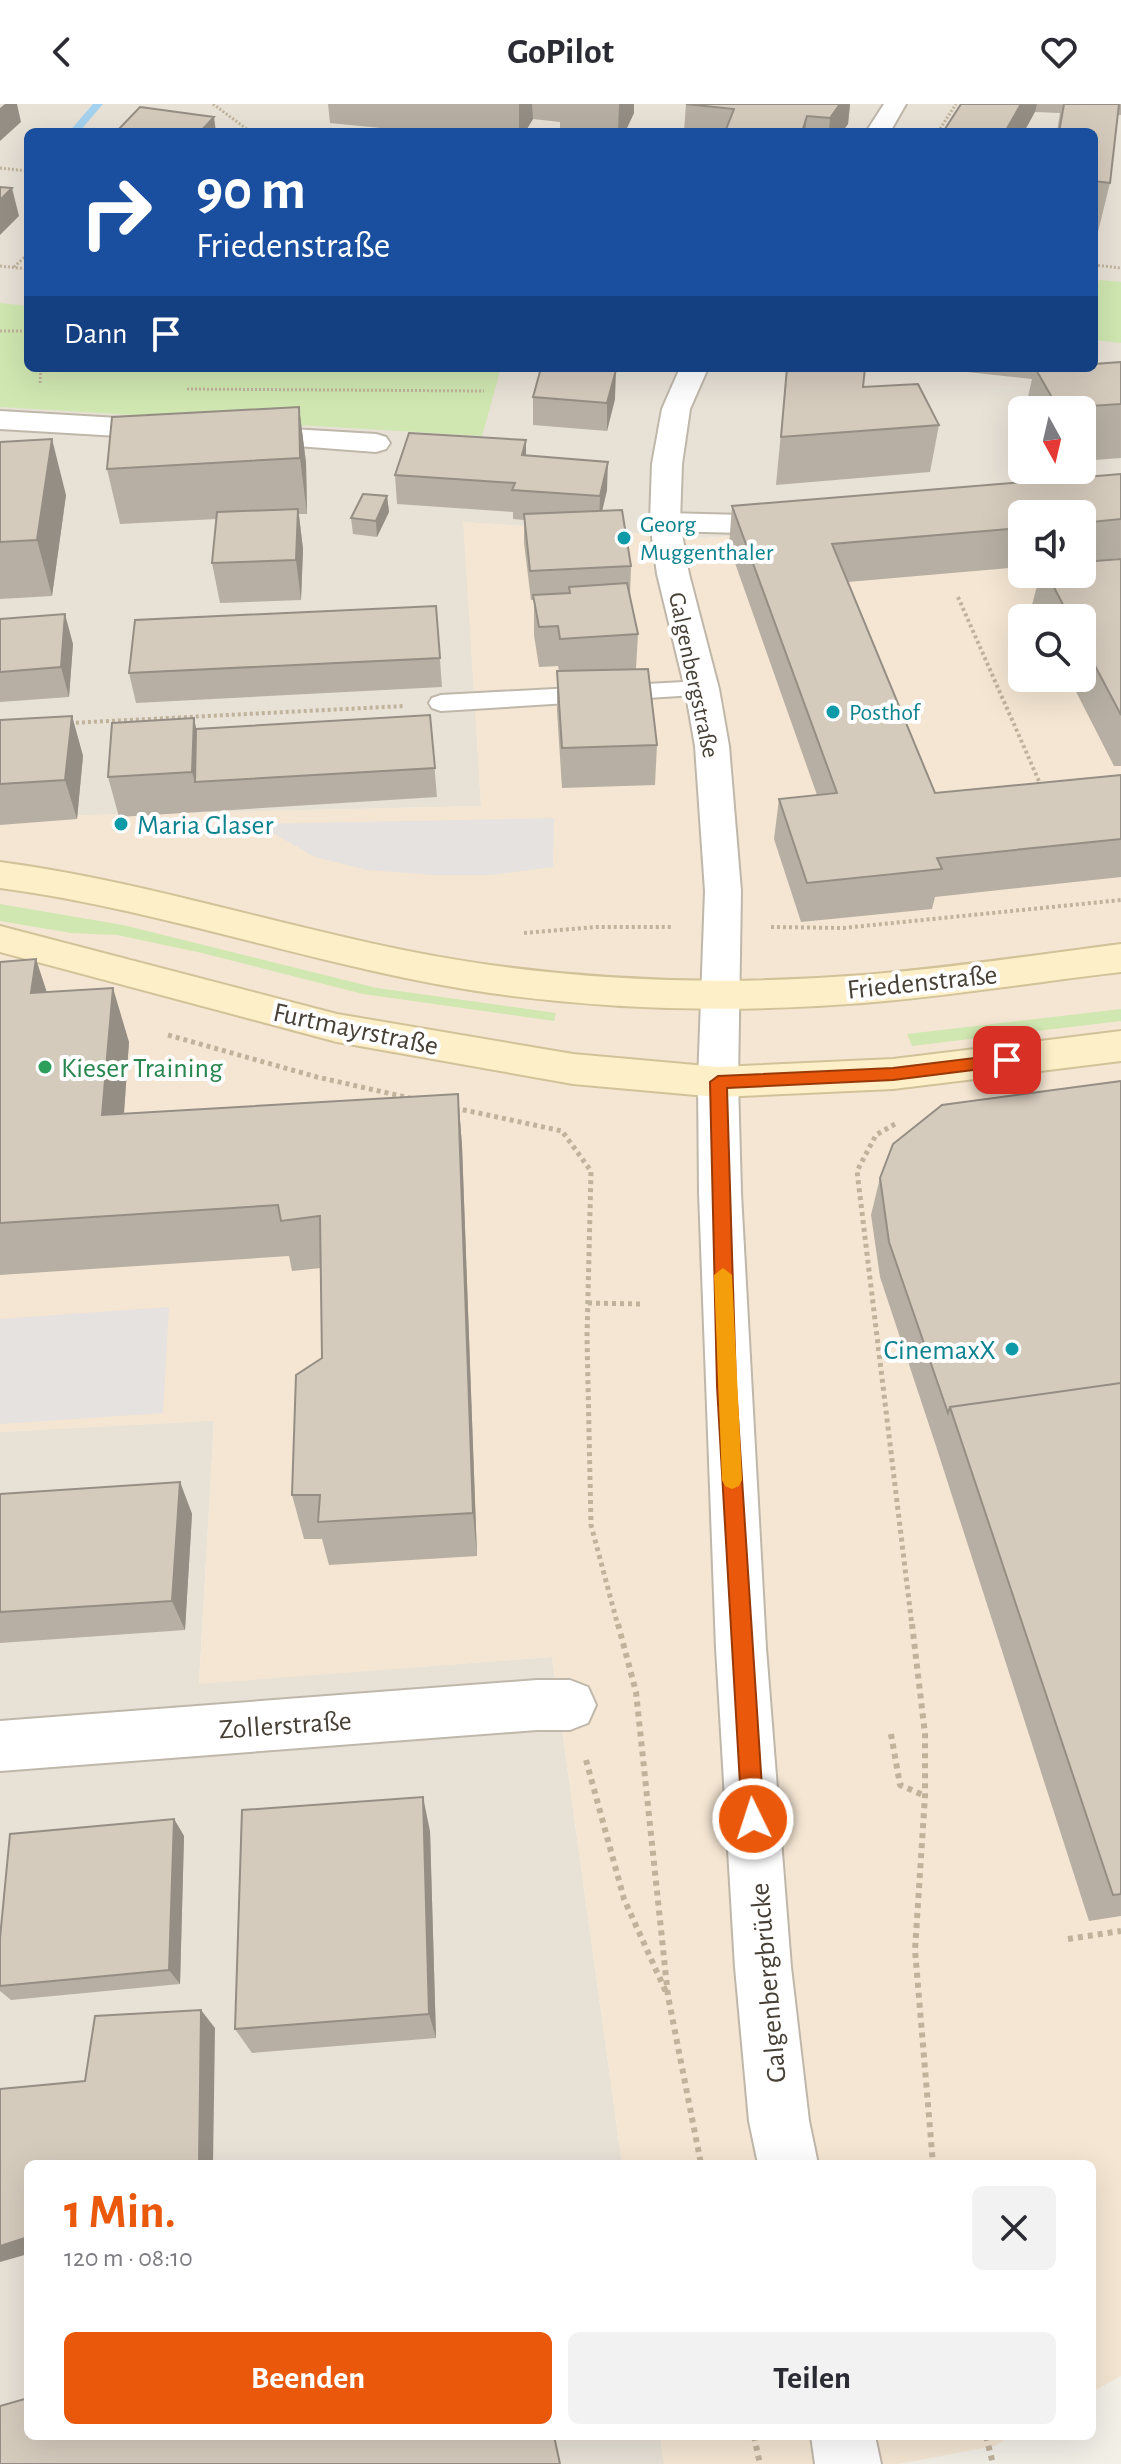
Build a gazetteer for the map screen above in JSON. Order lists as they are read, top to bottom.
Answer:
{
  "streets": {
    "main road": ["Friedenstraße", "Furtmayrstraße"],
    "street": ["Galgenbergstraße", "Zollerstraße", "Galgenbergbrücke"]
  },
  "crossings": [
    ["Galgenbergstraße", "Friedenstraße"],
    ["Galgenbergstraße", "Furtmayrstraße"],
    ["Galgenbergstraße", "Galgenbergbrücke"],
    ["Furtmayrstraße", "Galgenbergbrücke"]
  ],
  "places": [
    "Georg Muggenthaler",
    "Posthof",
    "Maria Glaser",
    "Kieser Training",
    "CinemaxX"
  ],
  "north": "bottom",
  "page": {
    "header": "GoPilot",
    "turn": ["90 m", "Friedenstraße"],
    "then": "Dann",
    "heading": ["1 Min.", "120 m · 08:10"],
    "buttons": ["Beenden", "Teilen"]
  }
}
